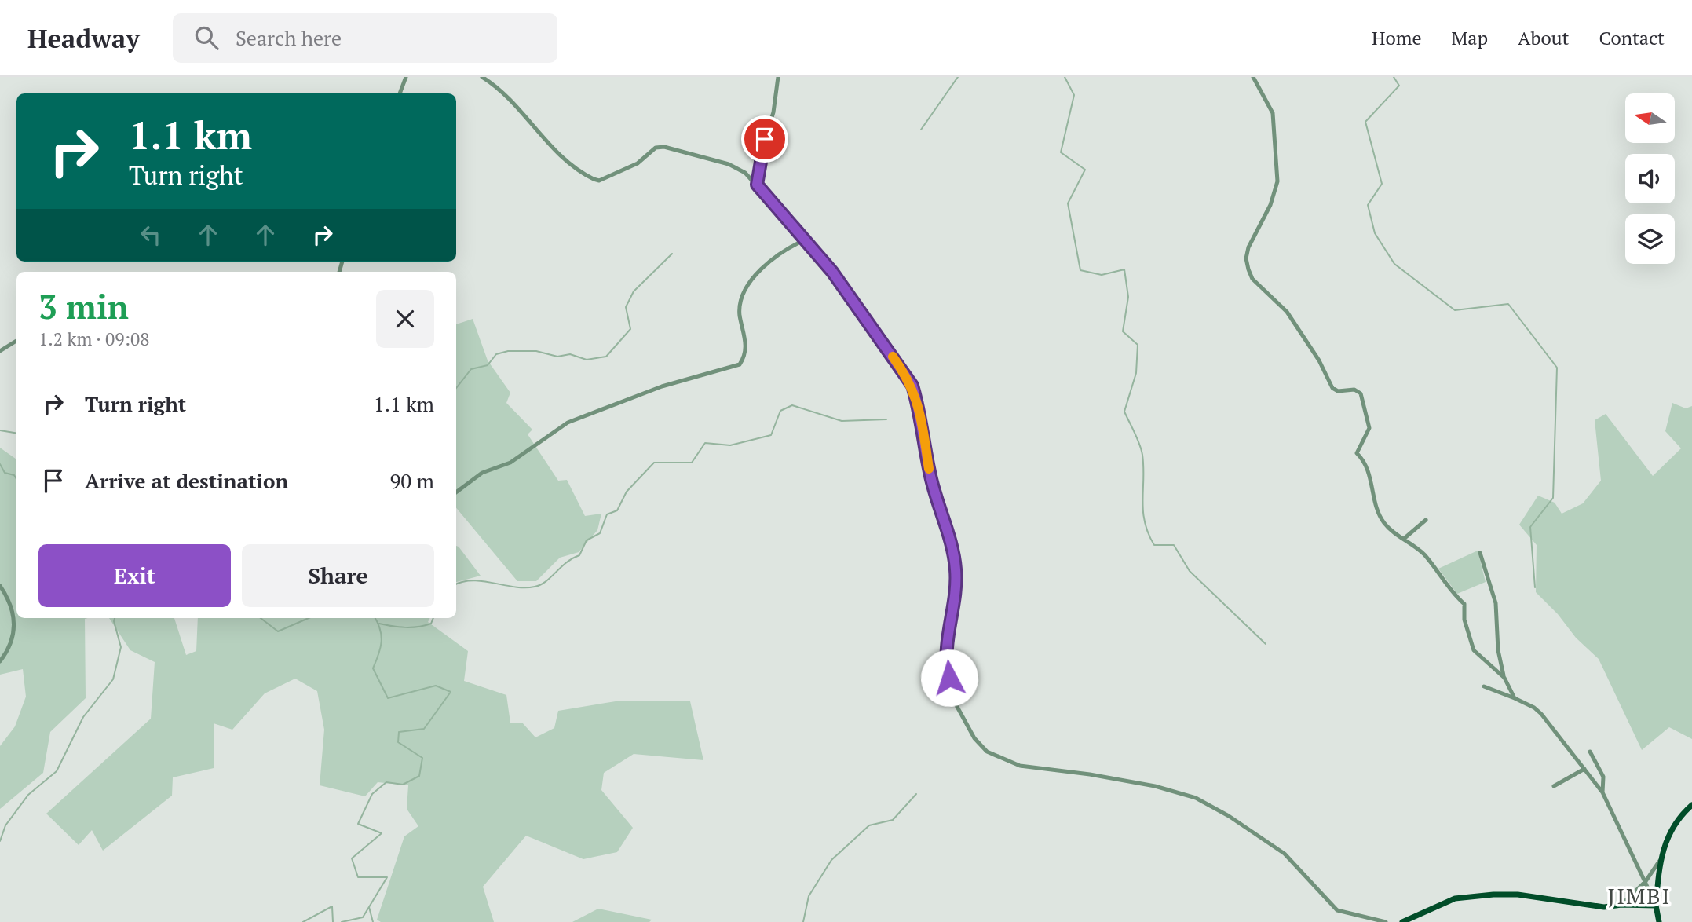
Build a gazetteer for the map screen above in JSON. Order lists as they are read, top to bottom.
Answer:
{
  "districts": ["JIMBI"],
  "north": "left",
  "page": {
    "header": "Headway",
    "search": "Search here",
    "nav": [
      "Home",
      "Map",
      "About",
      "Contact"
    ],
    "turn": ["1.1 km", "Turn right"],
    "heading": ["3 min", "1.2 km · 09:08"],
    "list": [
      {
        "name": "Turn right",
        "value": "1.1 km"
      },
      {
        "name": "Arrive at destination",
        "value": "90 m"
      }
    ],
    "buttons": ["Exit", "Share"]
  }
}
